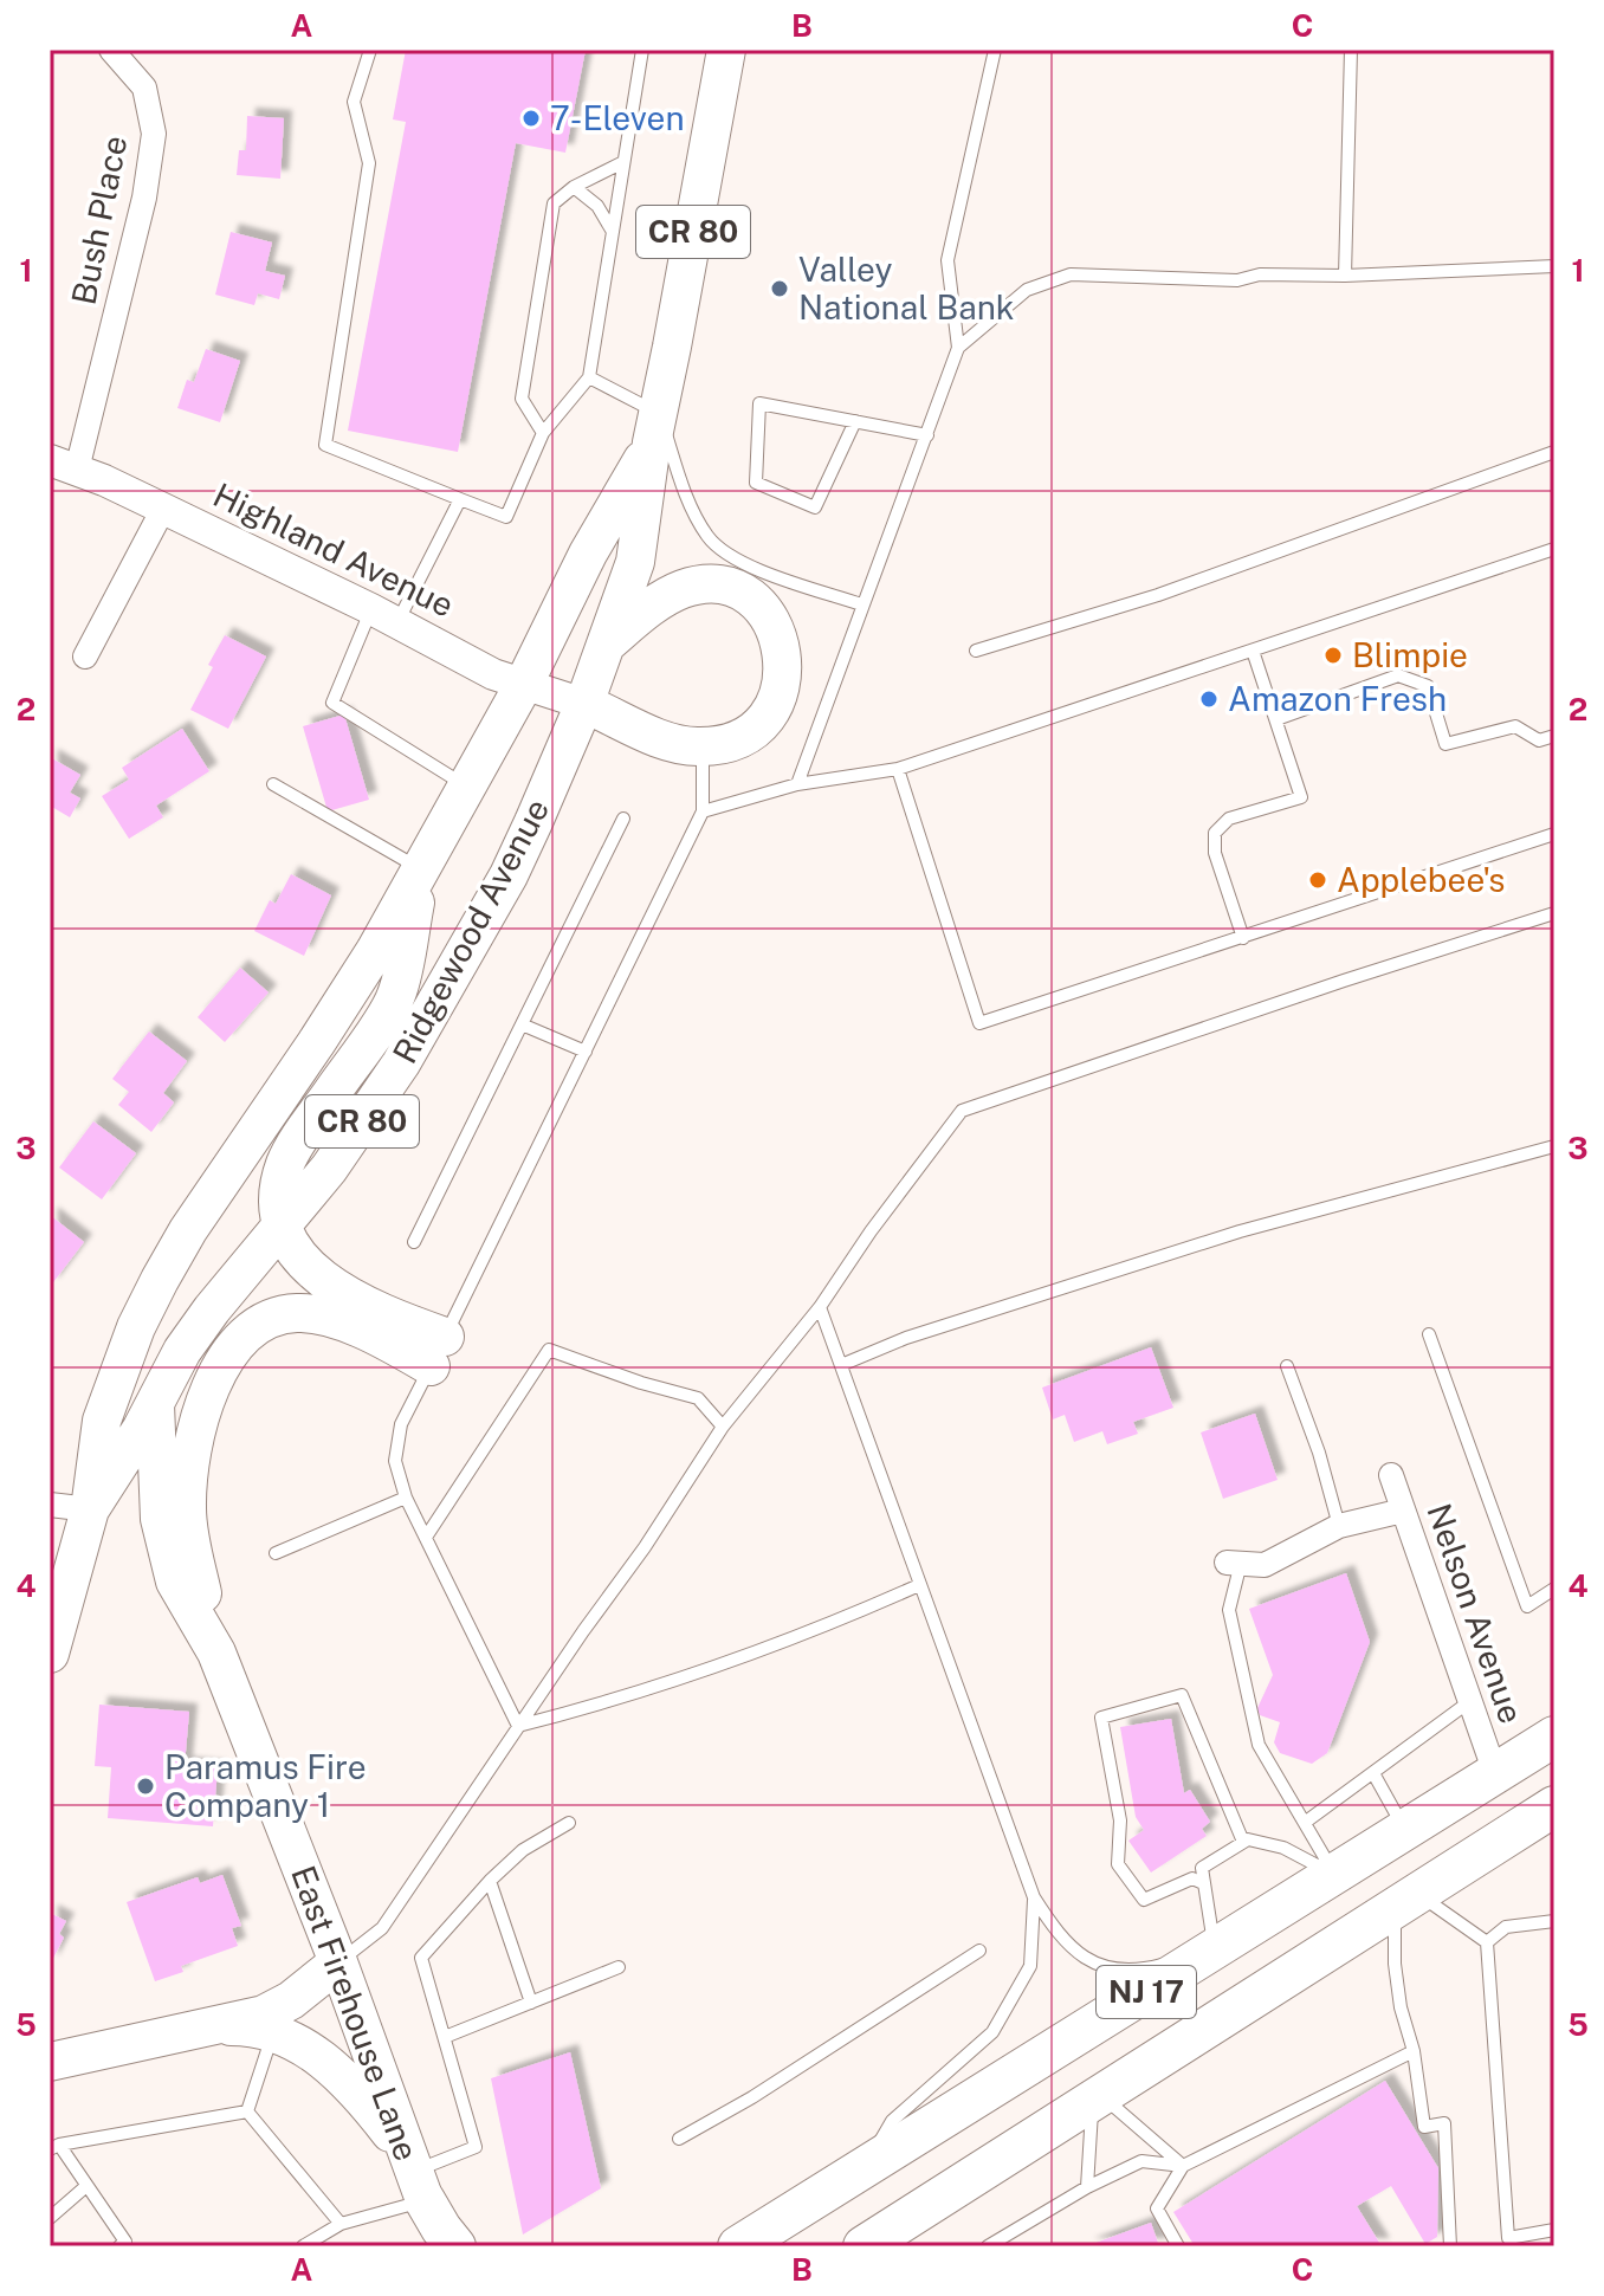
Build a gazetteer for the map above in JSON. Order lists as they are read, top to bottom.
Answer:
{
  "streets": {
    "highway": ["NJ 17"],
    "main road": ["CR 80", "Ridgewood Avenue", "East Firehouse Lane"],
    "street": ["Bush Place", "Highland Avenue", "Nelson Avenue"]
  },
  "crossings": [
    ["Bush Place", "Highland Avenue"],
    ["Highland Avenue", "Ridgewood Avenue"],
    ["Ridgewood Avenue", "East Firehouse Lane"],
    ["Nelson Avenue", "NJ 17"]
  ],
  "places": [
    "7-Eleven",
    "Valley National Bank",
    "Blimpie",
    "Amazon Fresh",
    "Applebee's",
    "Paramus Fire Company 1"
  ],
  "grid": {
    "columns": ["A", "B", "C"],
    "rows": [
      "1",
      "2",
      "3",
      "4",
      "5"
    ]
  }
}
